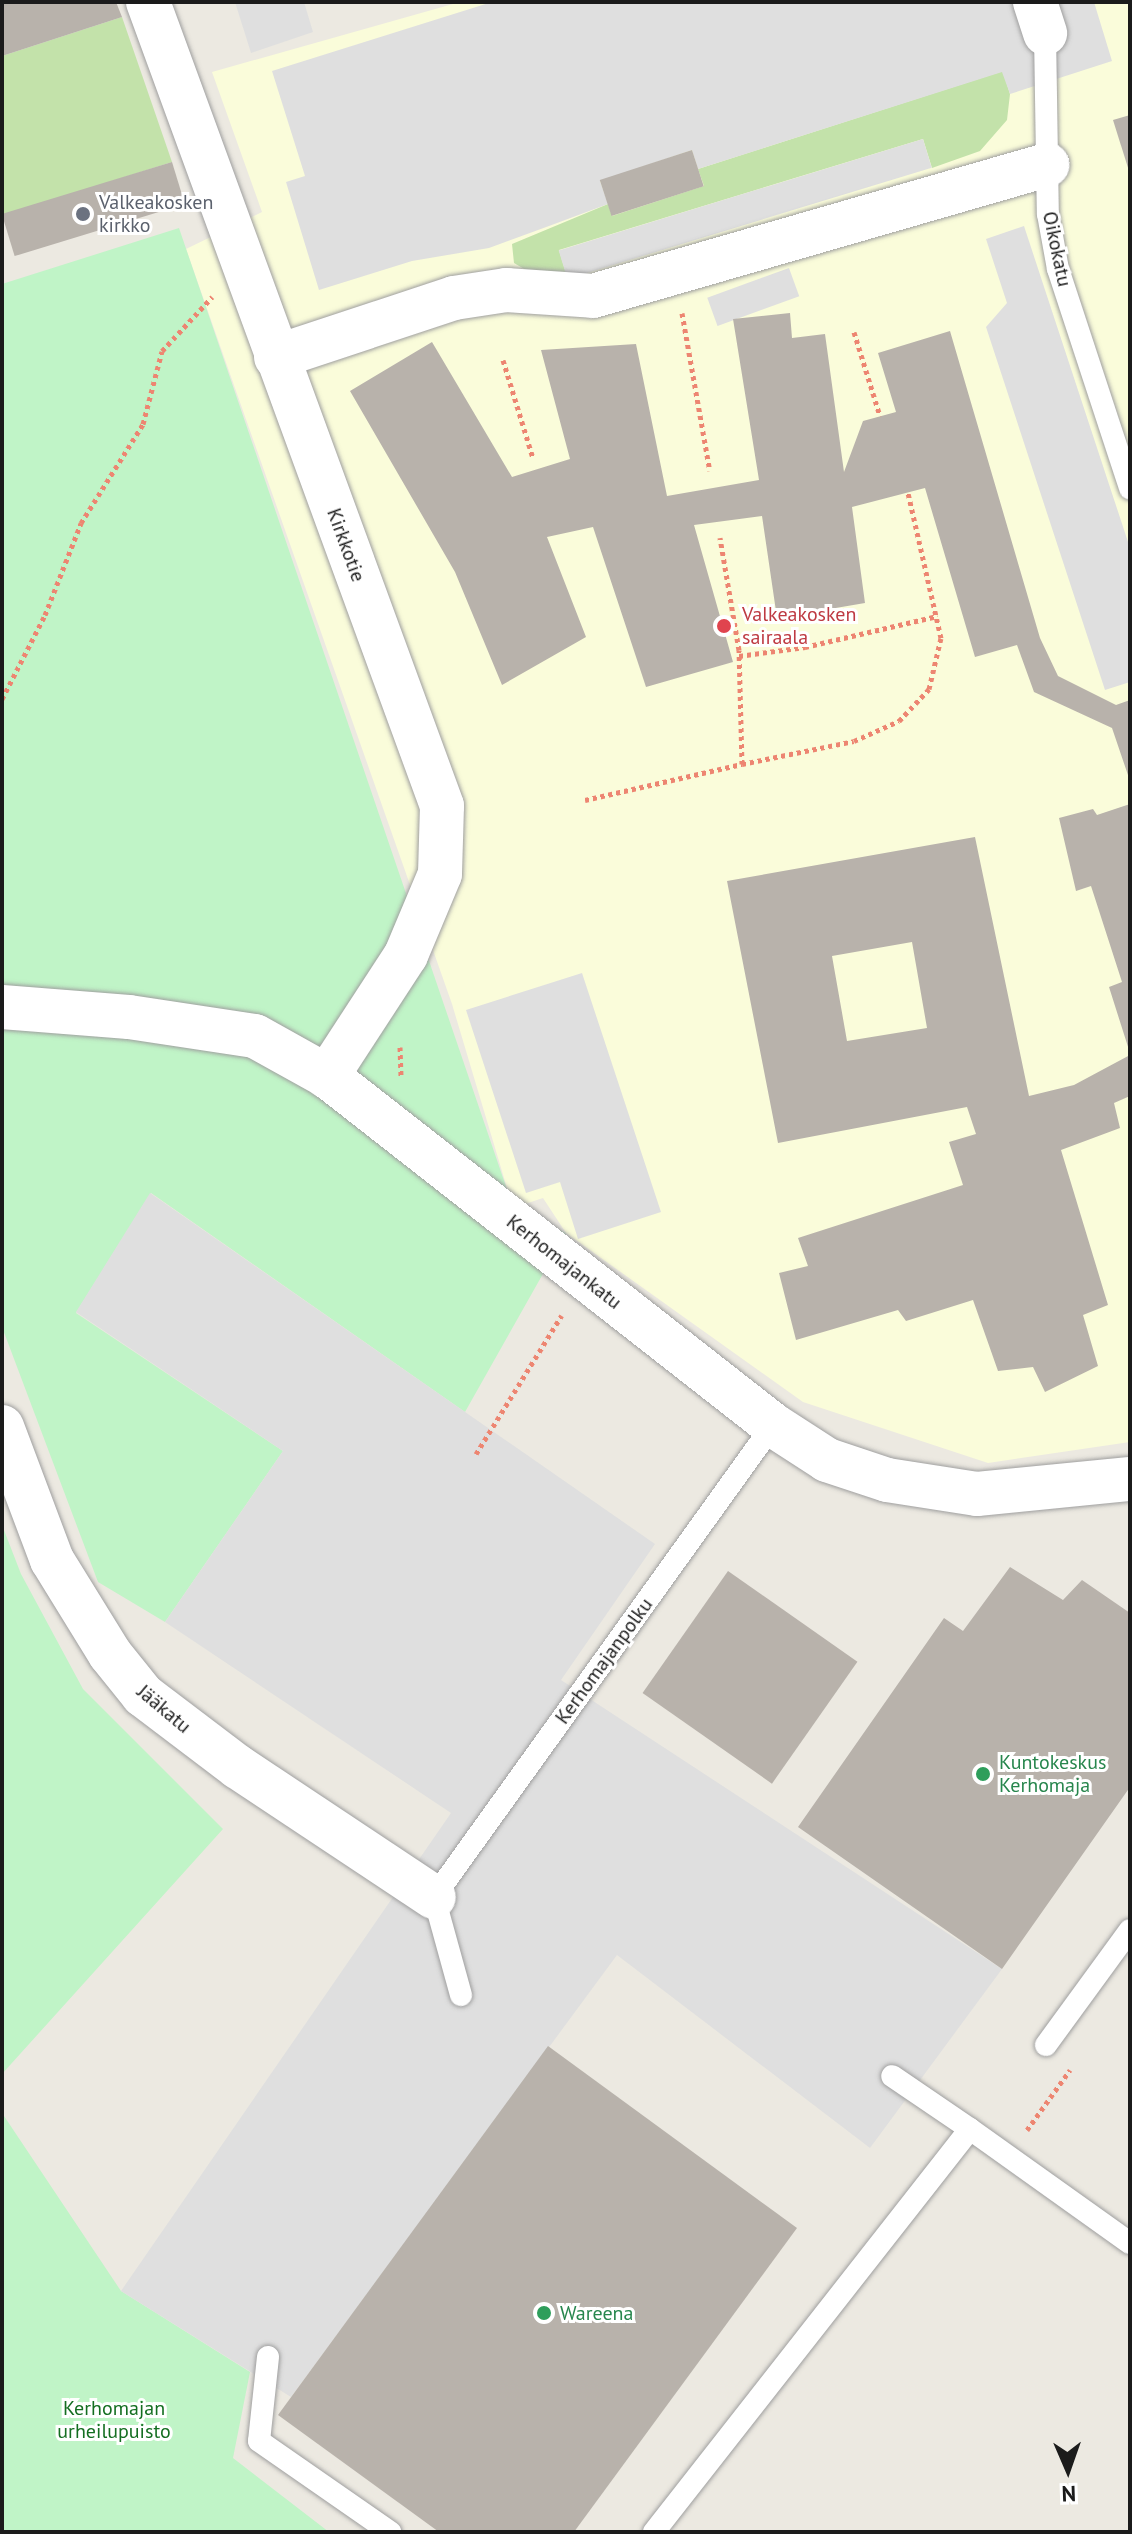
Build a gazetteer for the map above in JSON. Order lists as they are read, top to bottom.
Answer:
{
  "streets": {
    "street": ["Kirkkotie", "Kerhomajankatu", "Jääkatu"],
    "lane": ["Oikokatu", "Kerhomajanpolku"]
  },
  "crossings": [
    ["Kirkkotie", "Kerhomajankatu"],
    ["Kerhomajankatu", "Kerhomajanpolku"],
    ["Kerhomajanpolku", "Jääkatu"]
  ],
  "parks": ["Kerhomajan urheilupuisto"],
  "places": [
    "Valkeakosken kirkko",
    "Valkeakosken sairaala",
    "Kuntokeskus Kerhomaja",
    "Wareena"
  ],
  "north": "bottom"
}
